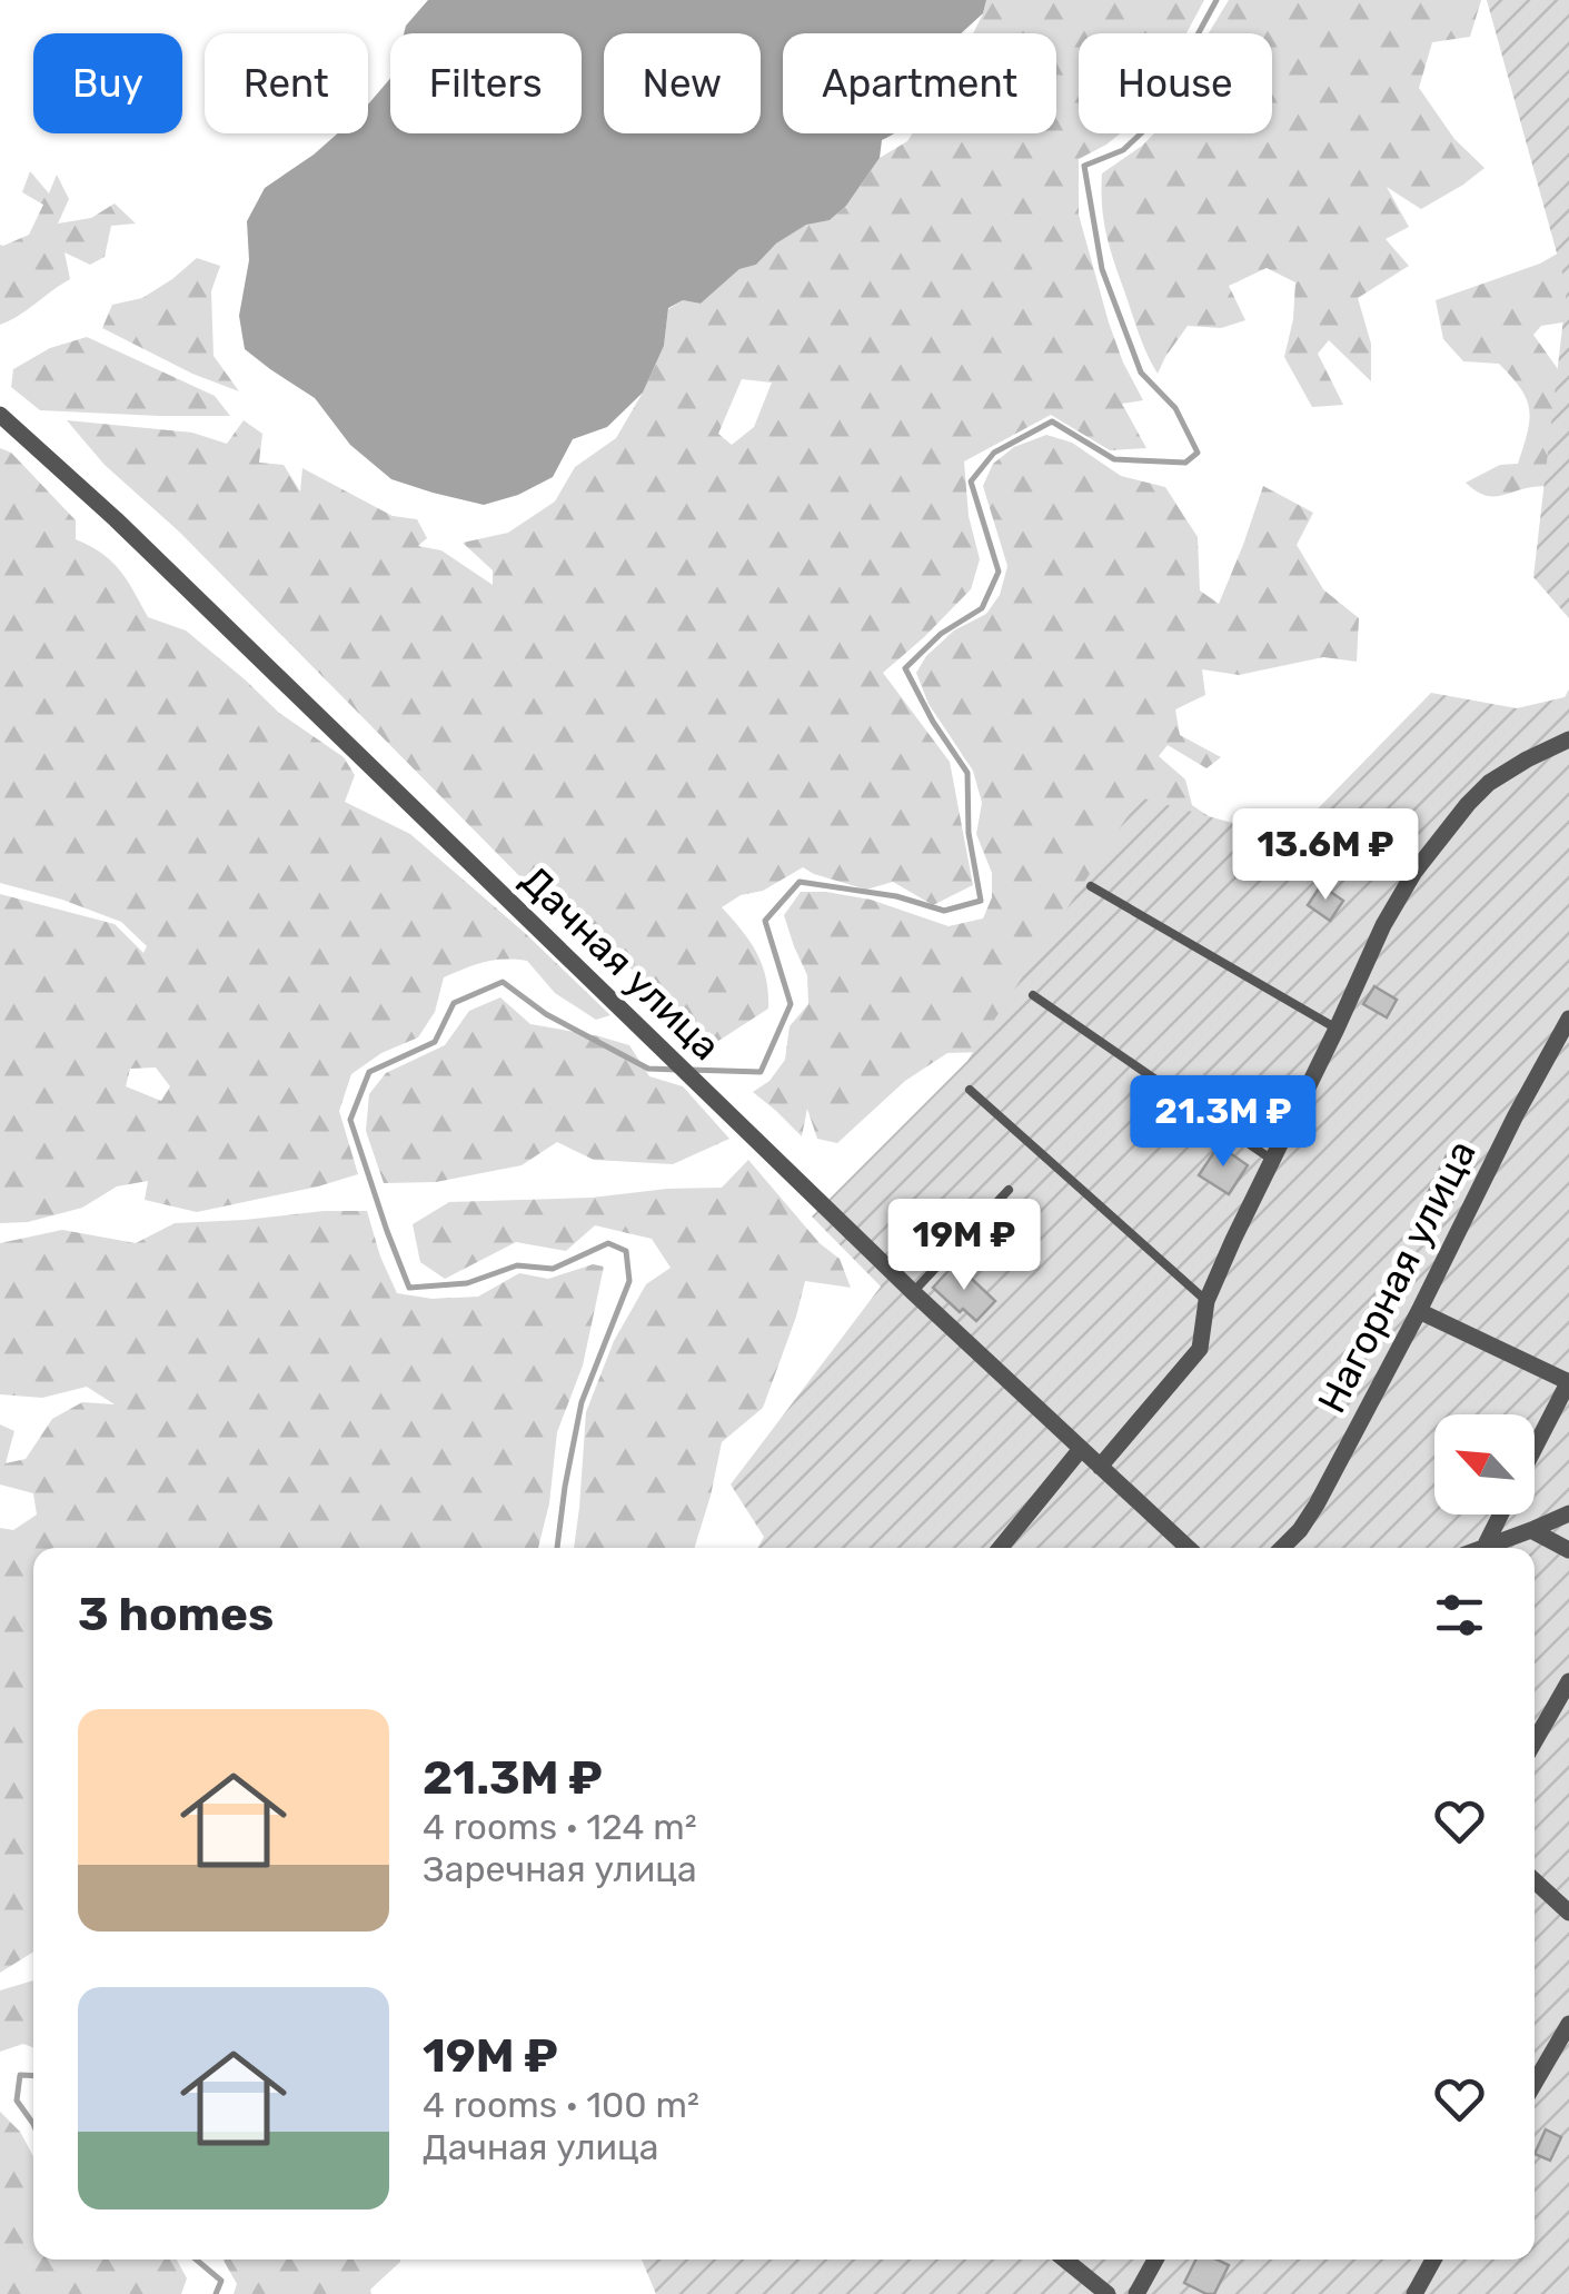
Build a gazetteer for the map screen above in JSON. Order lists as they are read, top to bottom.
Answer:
{
  "streets": {
    "street": ["Дачная улица", "Нагорная улица"]
  },
  "north": "top left",
  "page": {
    "chip": [
      "Buy",
      "Rent",
      "Filters",
      "New",
      "Apartment",
      "House"
    ],
    "price": ["13.6M ₽", "21.3M ₽", "19M ₽"],
    "heading": "3 homes",
    "list": [
      {
        "name": "21.3M ₽",
        "note": "4 rooms · 124 m² · Заречная улица"
      },
      {
        "name": "19M ₽",
        "note": "4 rooms · 100 m² · Дачная улица"
      }
    ]
  }
}
